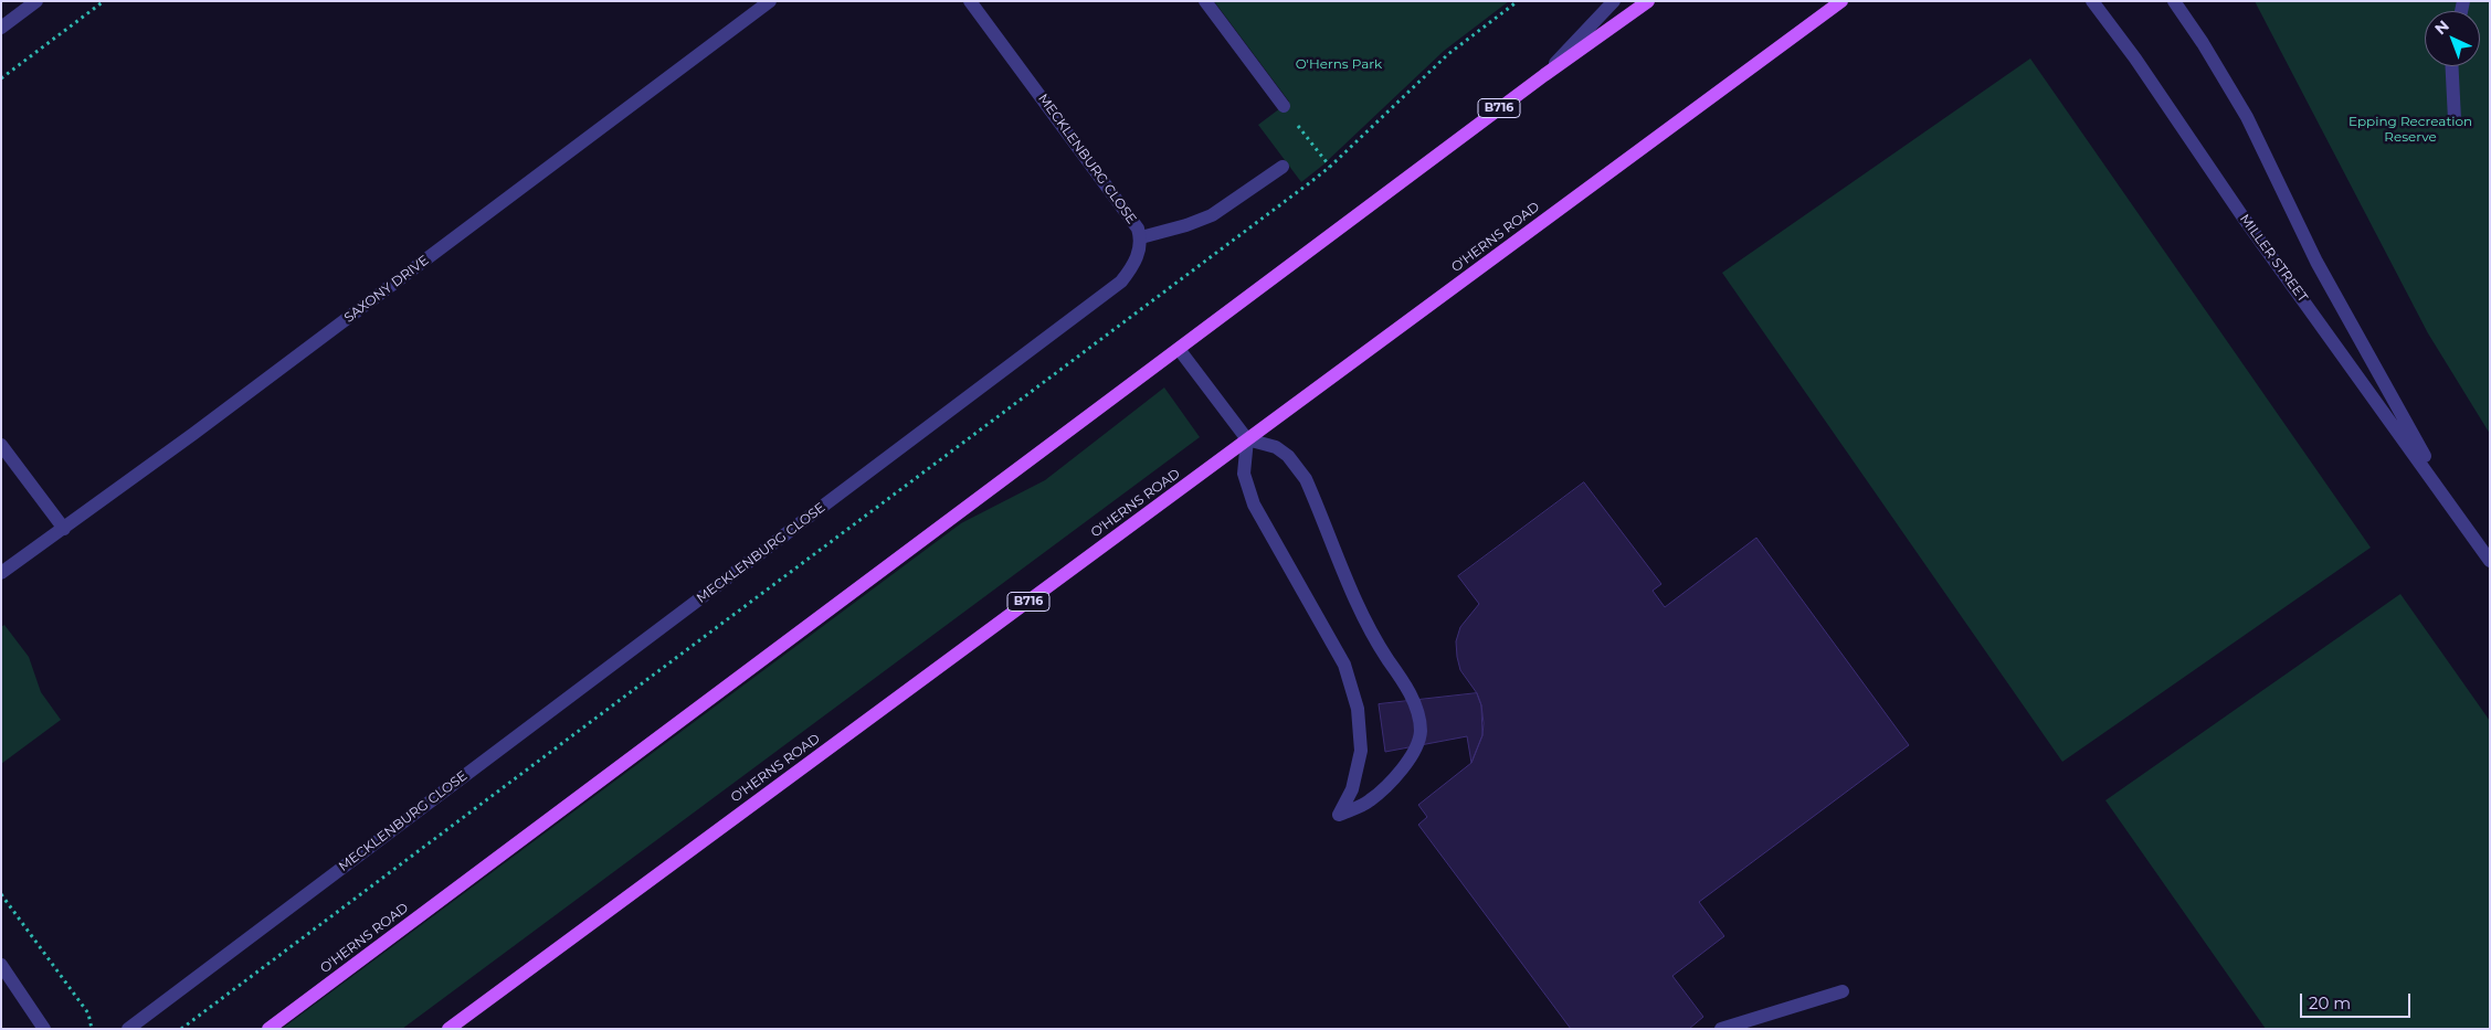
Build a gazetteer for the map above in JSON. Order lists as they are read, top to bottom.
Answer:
{
  "streets": {
    "main road": ["B716", "O'HERNS ROAD"],
    "street": ["MECKLENBURG CLOSE", "MILLER STREET", "SAXONY DRIVE"]
  },
  "parks": ["O'Herns Park", "Epping Recreation Reserve"],
  "scale_bar": "20 m",
  "north": "top left"
}
